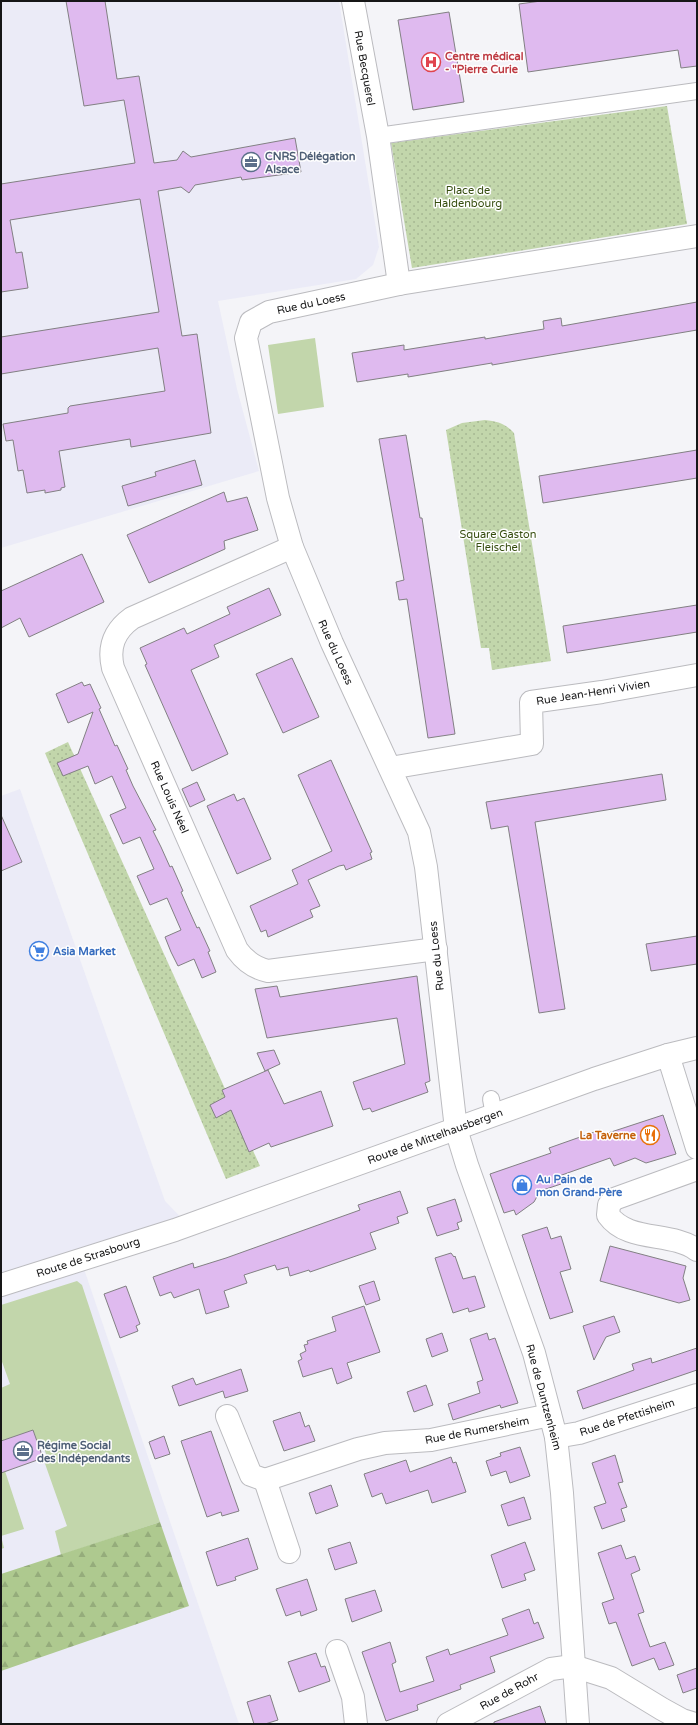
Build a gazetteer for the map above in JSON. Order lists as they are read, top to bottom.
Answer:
{
  "streets": {
    "street": [
      "Rue Becquerel",
      "Rue du Loess",
      "Rue Jean-Henri Vivien",
      "Rue Louis Néel",
      "Route de Mittelhausbergen",
      "Route de Strasbourg",
      "Rue de Duntzenheim",
      "Rue de Pfettisheim",
      "Rue de Rumersheim",
      "Rue de Rohr"
    ]
  },
  "crossings": [
    ["Rue du Loess", "Rue Jean-Henri Vivien"],
    ["Rue du Loess", "Rue Louis Néel"],
    ["Rue du Loess", "Route de Mittelhausbergen"],
    ["Rue du Loess", "Rue de Duntzenheim"],
    ["Route de Mittelhausbergen", "Route de Strasbourg"],
    ["Route de Mittelhausbergen", "Rue de Duntzenheim"],
    ["Rue de Duntzenheim", "Rue de Pfettisheim"],
    ["Rue de Duntzenheim", "Rue de Rumersheim"],
    ["Rue de Duntzenheim", "Rue de Rohr"]
  ],
  "parks": ["Place de Haldenbourg", "Square Gaston Fleischel"],
  "places": {
    "hospital": ["Centre médical - \"Pierre Curie"],
    "office": ["CNRS Délégation Alsace", "Régime Social des Indépendants"],
    "supermarket": ["Asia Market"],
    "restaurant": ["La Taverne"],
    "shop": ["Au Pain de mon Grand-Père"]
  }
}
